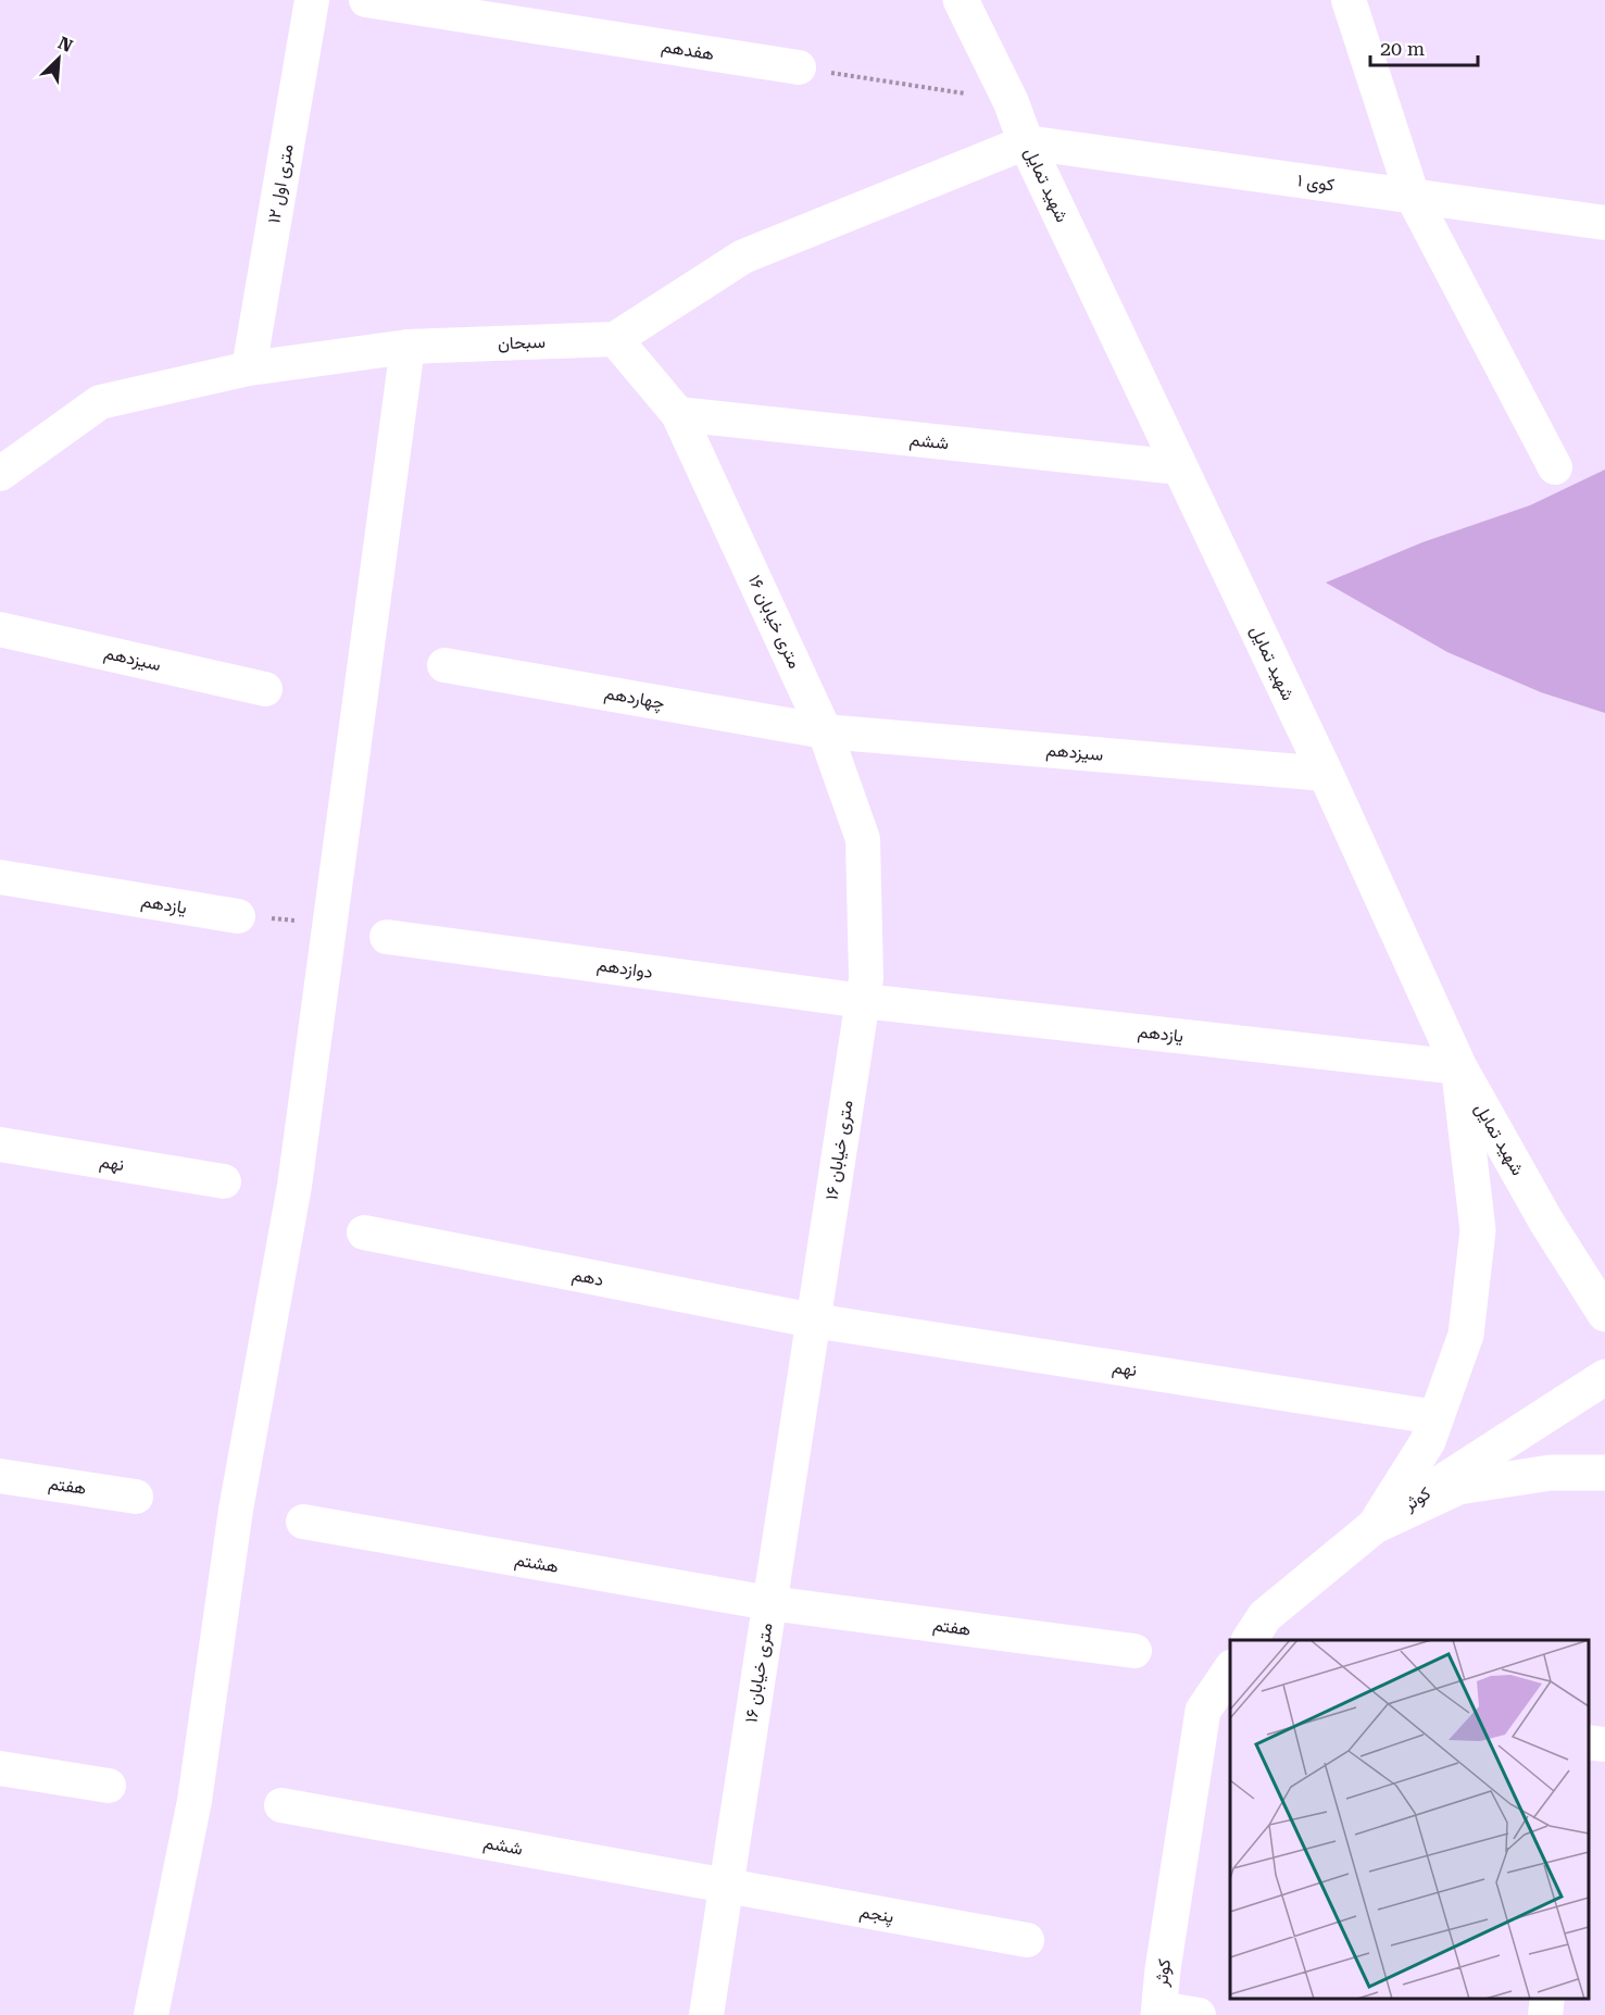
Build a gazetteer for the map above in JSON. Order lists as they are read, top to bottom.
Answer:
{
  "streets": {
    "street": [
      "هفدهم",
      "کوی ۱",
      "۱۲ متری اول",
      "شهید تمایل",
      "سبحان",
      "ششم",
      "۱۶ متری خیابان",
      "سیزدهم",
      "چهاردهم",
      "یازدهم",
      "دوازدهم",
      "نهم",
      "دهم",
      "هفتم",
      "کوثر",
      "هشتم",
      "پنجم"
    ]
  },
  "crossings": [
    ["کوی ۱", "شهید تمایل"],
    ["۱۲ متری اول", "سبحان"],
    ["شهید تمایل", "ششم"],
    ["شهید تمایل", "سیزدهم"],
    ["شهید تمایل", "یازدهم"],
    ["سبحان", "۱۶ متری خیابان"],
    ["ششم", "۱۶ متری خیابان"],
    ["ششم", "پنجم"],
    ["۱۶ متری خیابان", "سیزدهم"],
    ["۱۶ متری خیابان", "چهاردهم"],
    ["۱۶ متری خیابان", "یازدهم"],
    ["۱۶ متری خیابان", "دوازدهم"],
    ["۱۶ متری خیابان", "نهم"],
    ["۱۶ متری خیابان", "دهم"],
    ["۱۶ متری خیابان", "هفتم"],
    ["۱۶ متری خیابان", "هشتم"],
    ["۱۶ متری خیابان", "پنجم"],
    ["سیزدهم", "چهاردهم"],
    ["یازدهم", "دوازدهم"],
    ["نهم", "دهم"],
    ["هفتم", "هشتم"]
  ],
  "scale_bar": "20 m",
  "north": "top right"
}
